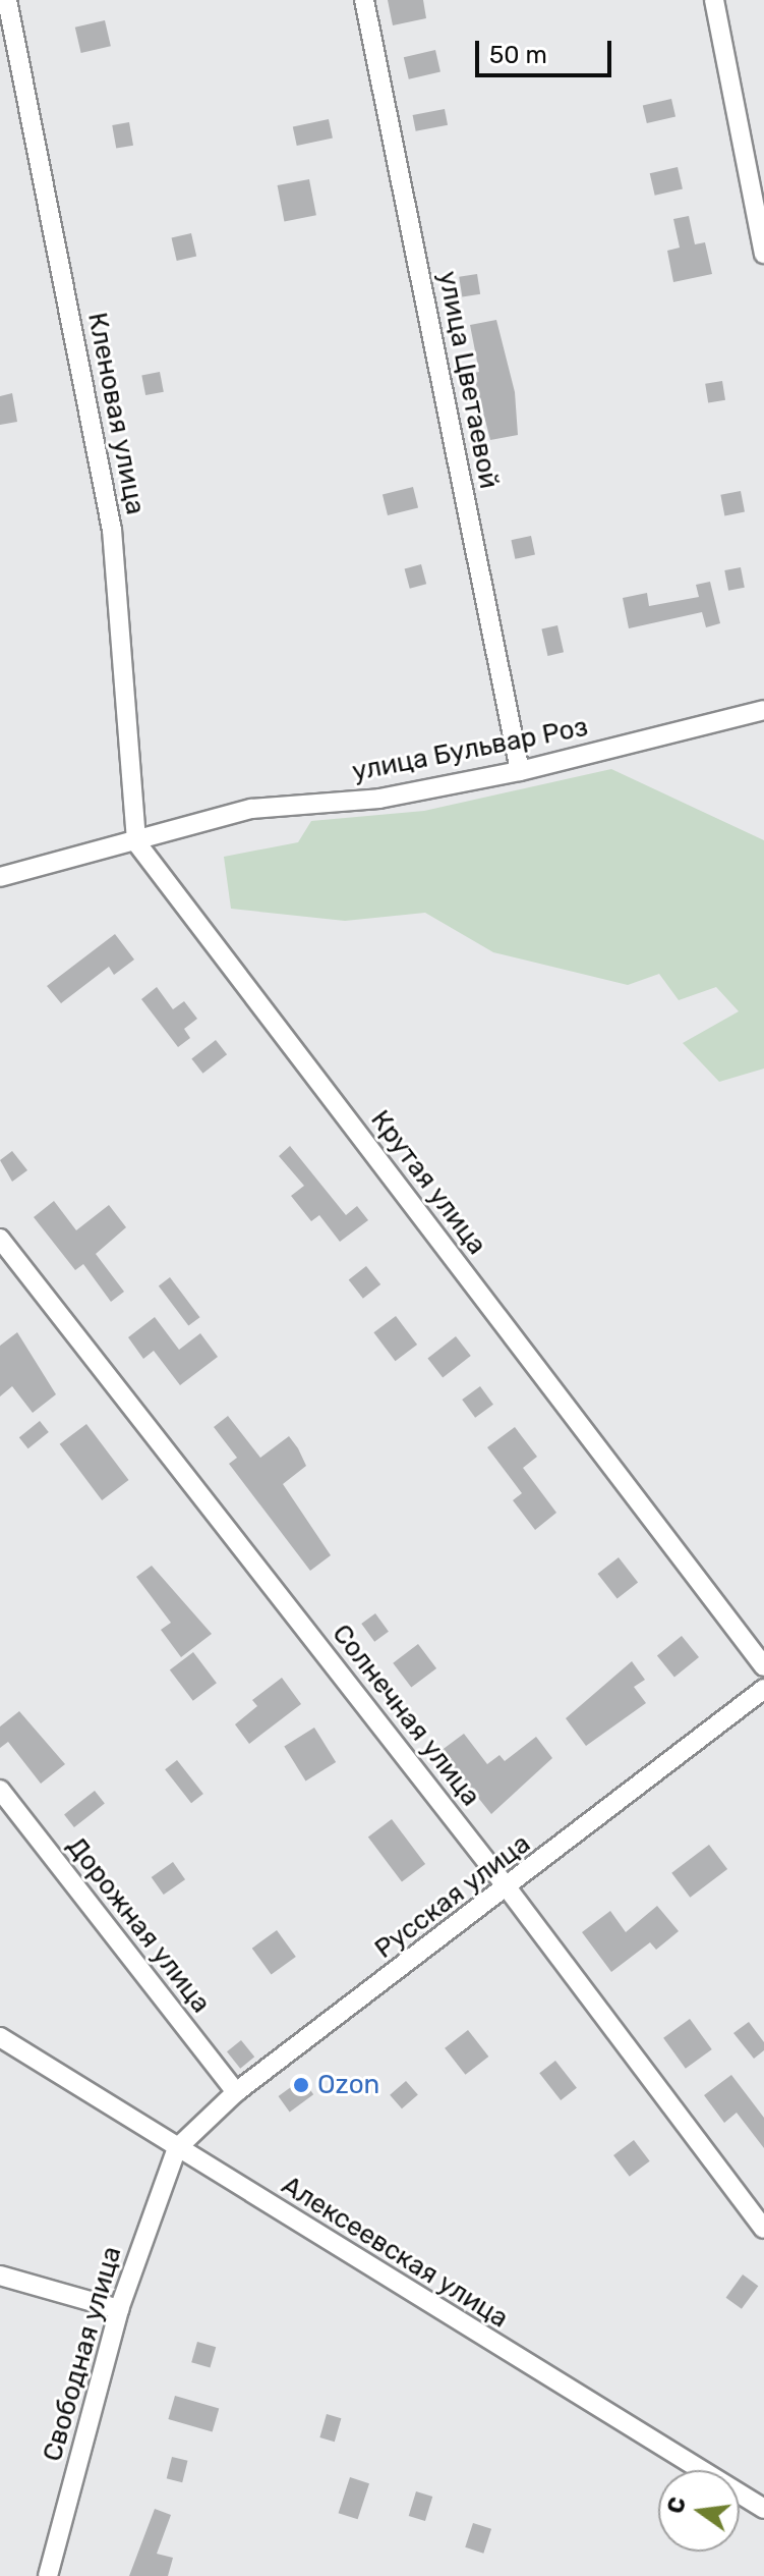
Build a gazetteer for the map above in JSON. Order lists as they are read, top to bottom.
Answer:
{
  "streets": {
    "street": [
      "улица Цветаевой",
      "Кленовая улица",
      "улица Бульвар Роз",
      "Крутая улица",
      "Солнечная улица",
      "Русская улица",
      "Дорожная улица",
      "Алексеевская улица",
      "Свободная улица"
    ]
  },
  "crossings": [
    ["улица Цветаевой", "улица Бульвар Роз"],
    ["Кленовая улица", "улица Бульвар Роз"],
    ["Кленовая улица", "Крутая улица"],
    ["улица Бульвар Роз", "Крутая улица"],
    ["Солнечная улица", "Русская улица"],
    ["Русская улица", "Дорожная улица"],
    ["Русская улица", "Алексеевская улица"],
    ["Русская улица", "Свободная улица"],
    ["Алексеевская улица", "Свободная улица"]
  ],
  "places": ["Ozon"],
  "scale_bar": "50 m",
  "north": "left"
}
